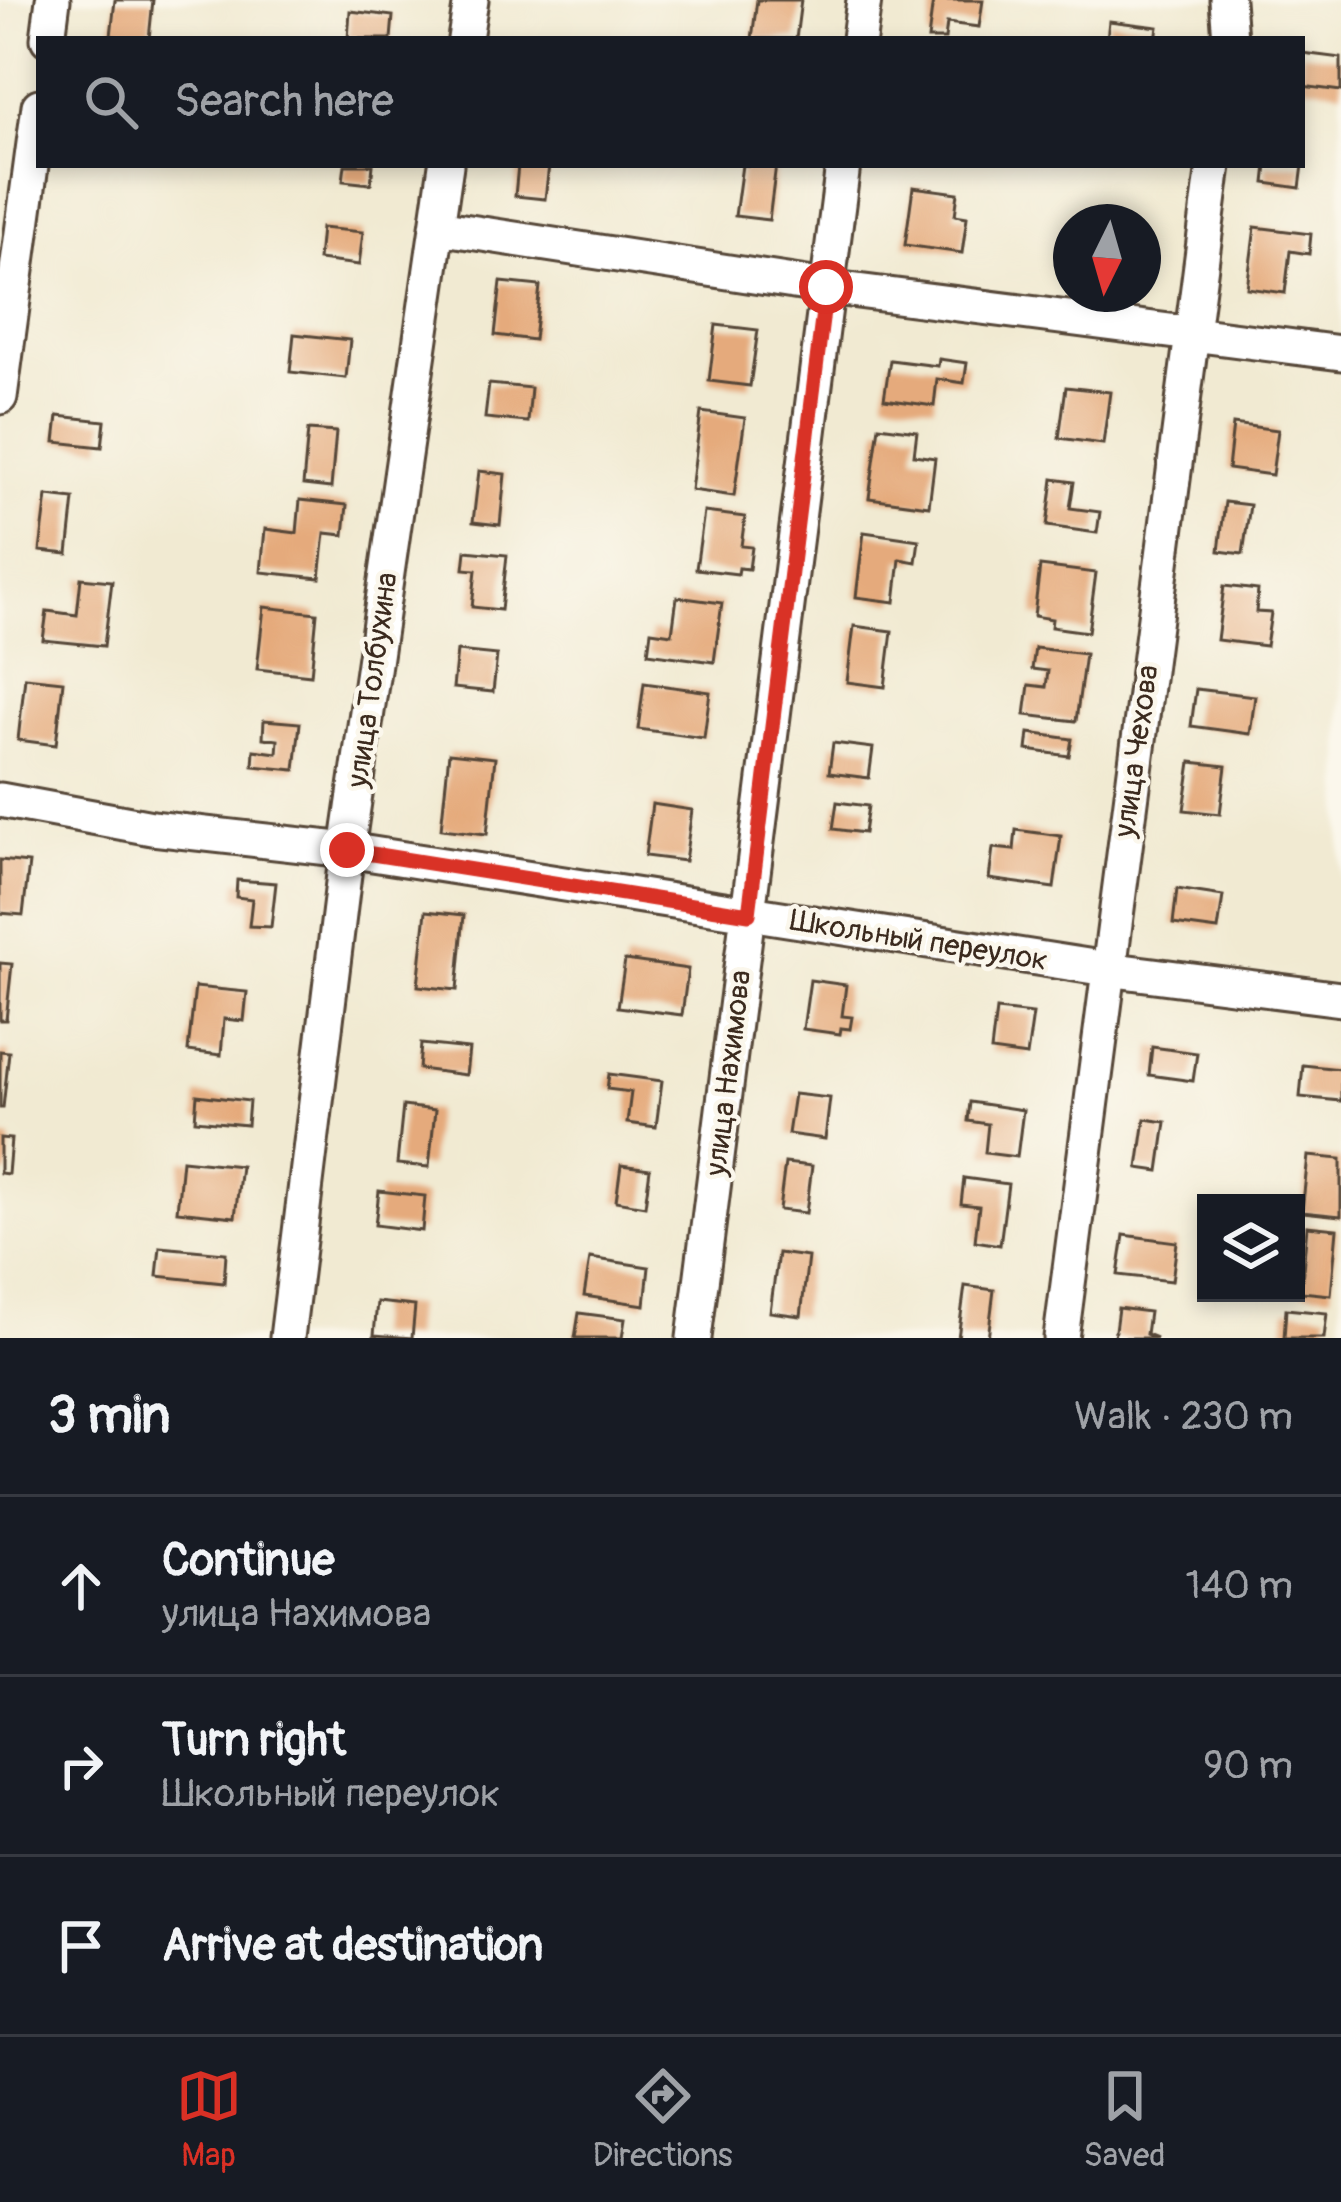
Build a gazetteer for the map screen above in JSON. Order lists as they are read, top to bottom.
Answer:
{
  "streets": {
    "street": [
      "улица Толбухина",
      "улица Чехова",
      "Школьный переулок",
      "улица Нахимова"
    ]
  },
  "crossings": [
    ["улица Толбухина", "Школьный переулок"],
    ["улица Чехова", "Школьный переулок"],
    ["Школьный переулок", "улица Нахимова"]
  ],
  "north": "bottom",
  "page": {
    "search": "Search here",
    "heading": ["3 min", "Walk · 230 m"],
    "list": [
      ["Continue", "улица Нахимова", "140 m"],
      ["Turn right", "Школьный переулок", "90 m"],
      "Arrive at destination"
    ],
    "nav": ["Map", "Directions", "Saved"]
  }
}
